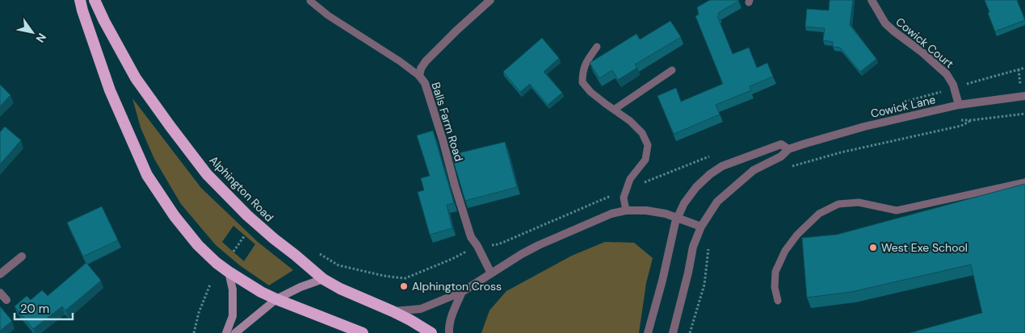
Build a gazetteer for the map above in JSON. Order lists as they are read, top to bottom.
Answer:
{
  "streets": {
    "highway": ["Alphington Road"],
    "street": ["Cowick Court", "Cowick Lane", "Balls Farm Road"]
  },
  "crossings": [
    ["Cowick Court", "Cowick Lane"]
  ],
  "places": ["West Exe School", "Alphington Cross"],
  "scale_bar": "20 m",
  "north": "bottom right"
}
